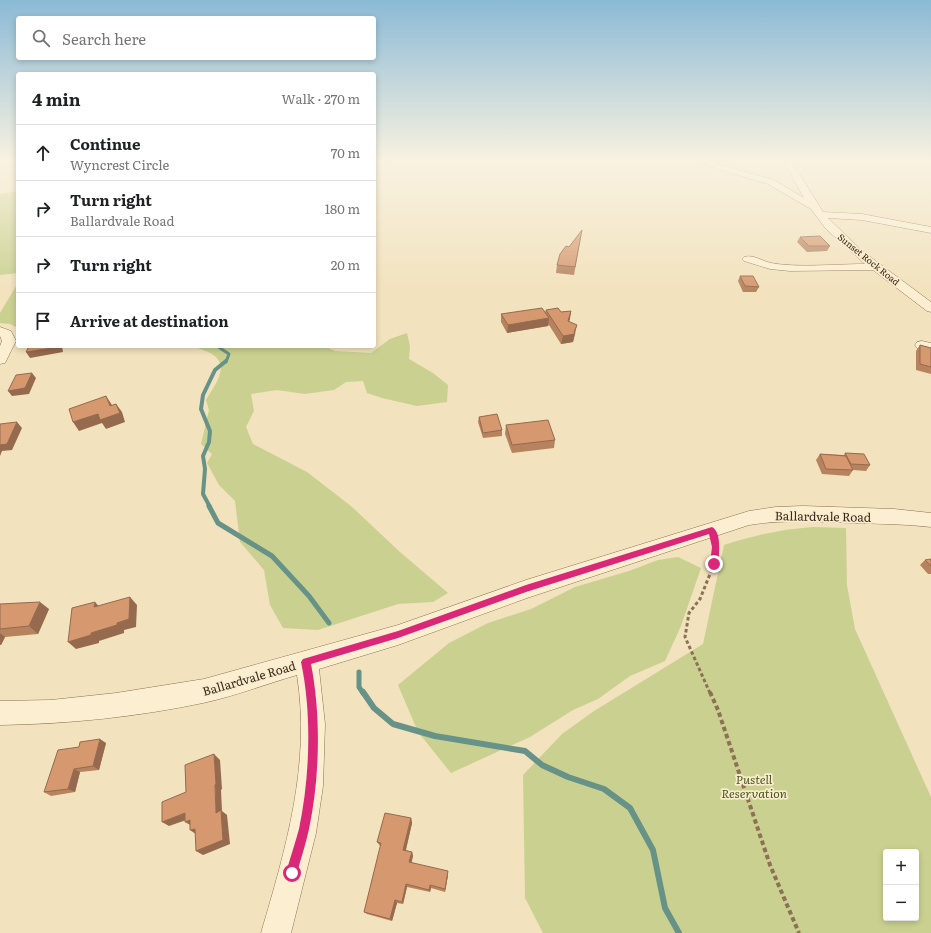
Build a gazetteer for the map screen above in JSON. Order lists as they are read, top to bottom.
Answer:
{
  "streets": {
    "street": ["Sunset Rock Road", "Ballardvale Road"]
  },
  "parks": ["Pustell Reservation"],
  "page": {
    "search": "Search here",
    "heading": ["4 min", "Walk · 270 m"],
    "list": [
      ["Continue", "Wyncrest Circle", "70 m"],
      ["Turn right", "Ballardvale Road", "180 m"],
      ["Turn right", "20 m"],
      "Arrive at destination"
    ],
    "map_buttons": ["+", "−"]
  }
}
